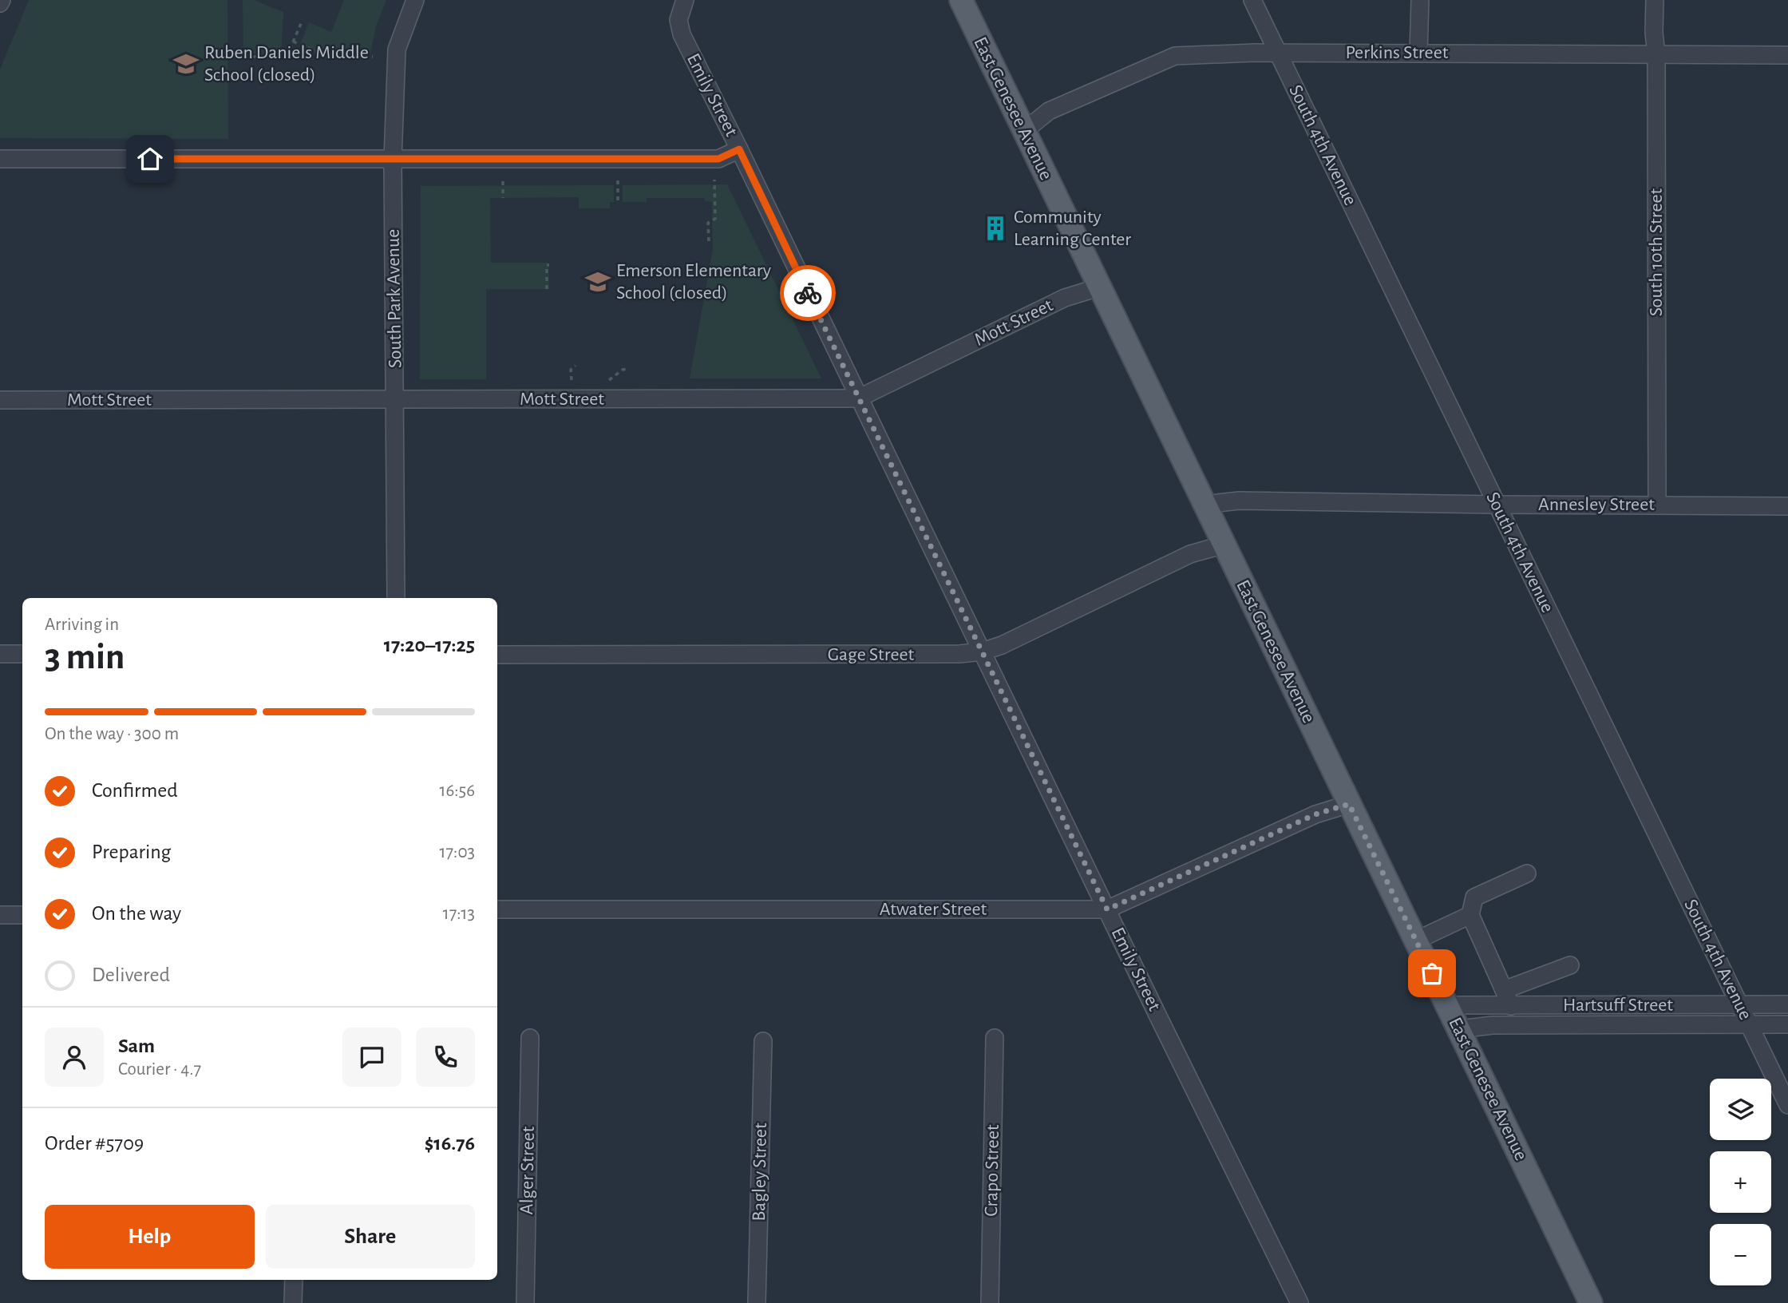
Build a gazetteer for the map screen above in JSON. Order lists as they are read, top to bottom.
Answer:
{
  "streets": {
    "main road": ["East Genesee Avenue"],
    "street": [
      "Perkins Street",
      "Emily Street",
      "South 4th Avenue",
      "South 10th Street",
      "South Park Avenue",
      "Mott Street",
      "Annesley Street",
      "Gage Street",
      "Atwater Street",
      "Hartsuff Street",
      "Alger Street",
      "Crapo Street",
      "Bagley Street"
    ]
  },
  "crossings": [
    ["Perkins Street", "East Genesee Avenue"],
    ["Perkins Street", "South 4th Avenue"],
    ["Perkins Street", "South 10th Street"],
    ["Emily Street", "Mott Street"],
    ["Emily Street", "Gage Street"],
    ["Emily Street", "Atwater Street"],
    ["East Genesee Avenue", "Mott Street"],
    ["East Genesee Avenue", "Annesley Street"],
    ["East Genesee Avenue", "Gage Street"],
    ["East Genesee Avenue", "Atwater Street"],
    ["East Genesee Avenue", "Hartsuff Street"],
    ["South 4th Avenue", "Annesley Street"],
    ["South 4th Avenue", "Hartsuff Street"],
    ["South 10th Street", "Annesley Street"],
    ["South Park Avenue", "Mott Street"]
  ],
  "places": {
    "school or university": ["Ruben Daniels Middle School (closed)", "Emerson Elementary School (closed)"],
    "building": ["Community Learning Center"]
  },
  "page": {
    "heading": ["3 min", "Arriving in", "17:20–17:25"],
    "panel": [
      "Sam",
      "Courier · 4.7",
      "Order #5709",
      "$16.76"
    ],
    "bar": "On the way · 300 m",
    "list": [
      ["Confirmed", "16:56"],
      ["Preparing", "17:03"],
      ["On the way", "17:13"],
      "Delivered"
    ],
    "map_buttons": ["+", "−"],
    "buttons": ["Help", "Share"]
  }
}
